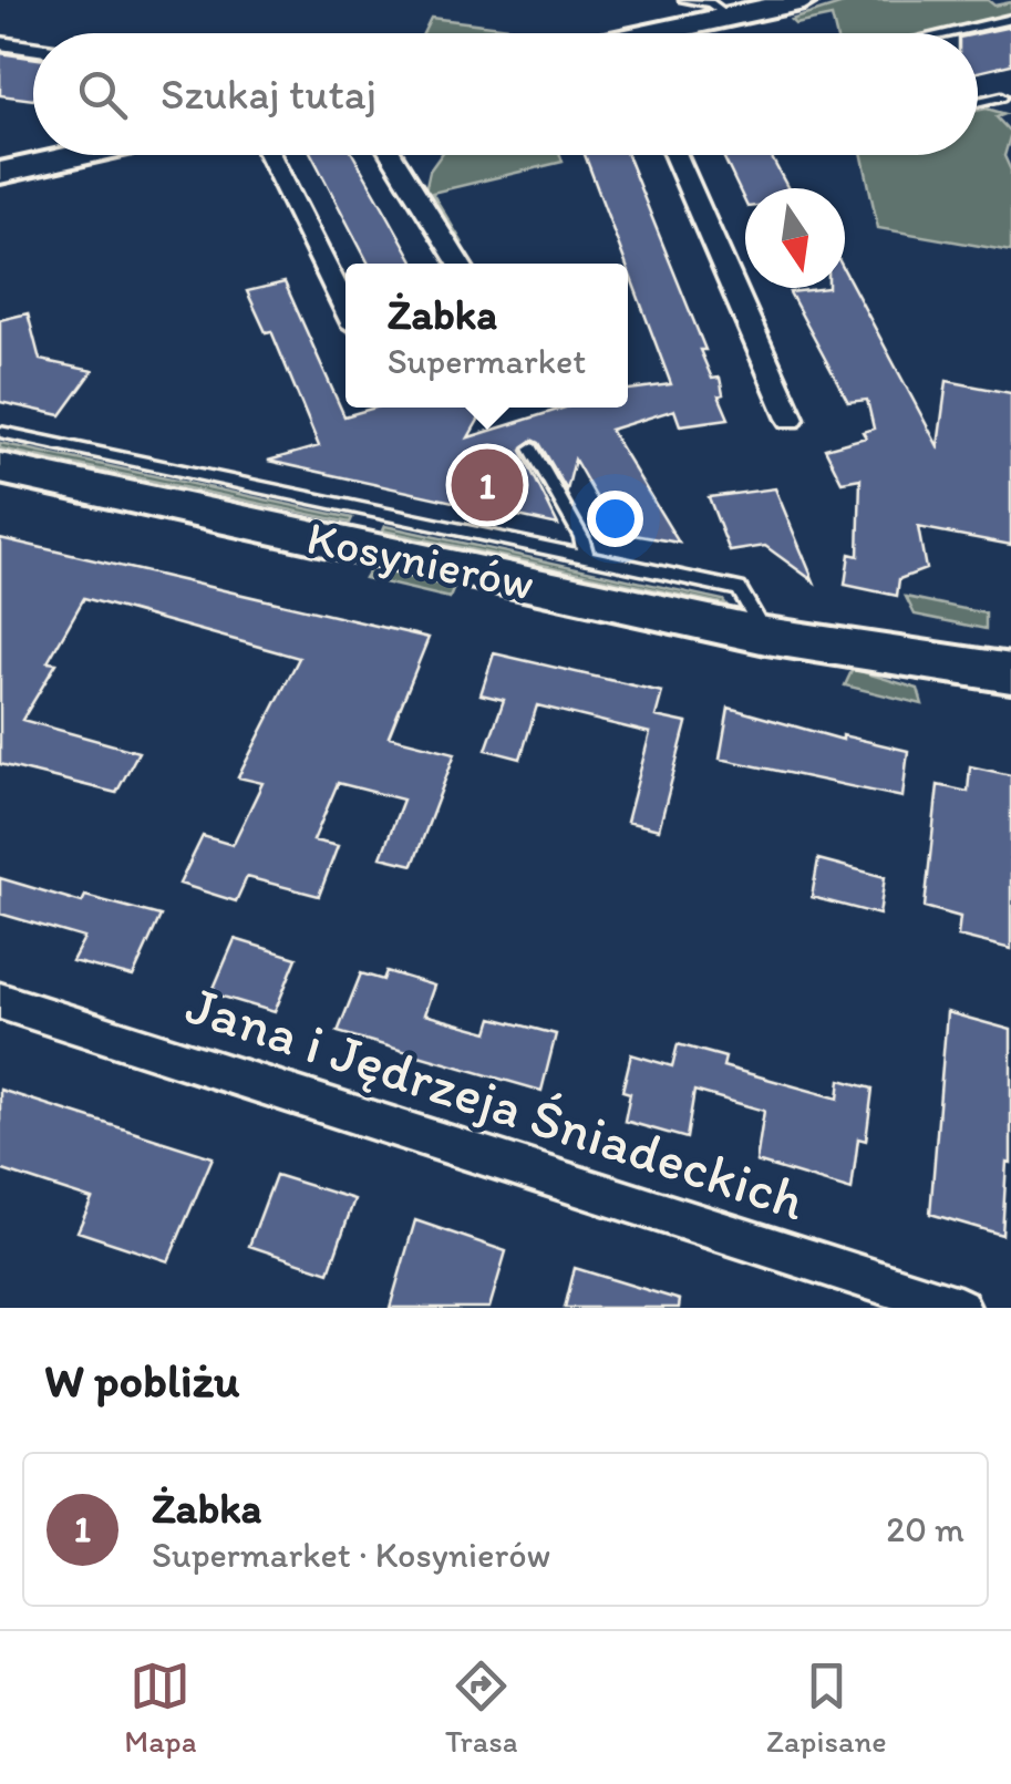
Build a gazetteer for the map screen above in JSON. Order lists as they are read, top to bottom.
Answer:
{
  "streets": {
    "main road": ["Kosynierów"],
    "street": ["Jana i Jędrzeja Śniadeckich"]
  },
  "north": "bottom",
  "page": {
    "search": "Szukaj tutaj",
    "popup": ["Żabka", "Supermarket"],
    "pins": "1",
    "heading": "W pobliżu",
    "list": [
      {
        "mark": "1",
        "name": "Żabka",
        "note": "Supermarket · Kosynierów",
        "value": "20 m"
      }
    ],
    "nav": ["Mapa", "Trasa", "Zapisane"]
  }
}
